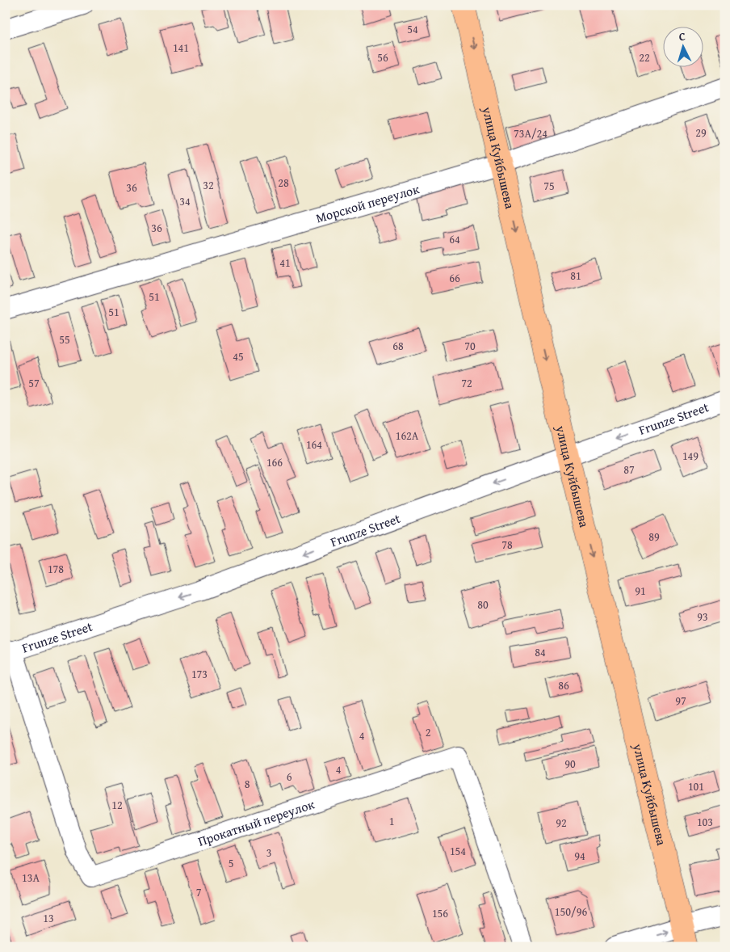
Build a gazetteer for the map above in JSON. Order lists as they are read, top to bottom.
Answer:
{
  "streets": {
    "main road": ["улица Куйбышева"],
    "street": ["Морской переулок", "Frunze Street", "Прокатный переулок"]
  },
  "crossings": [
    ["улица Куйбышева", "Морской переулок"],
    ["улица Куйбышева", "Frunze Street"],
    ["Frunze Street", "Прокатный переулок"]
  ],
  "one_way": ["улица Куйбышева", "Frunze Street"],
  "house_numbers": [
    "54",
    "141",
    "56",
    "22",
    "29",
    "73А/24",
    "28",
    "32",
    "75",
    "36",
    "34",
    "36",
    "64",
    "41",
    "81",
    "66",
    "51",
    "51",
    "55",
    "68",
    "70",
    "45",
    "57",
    "72",
    "162А",
    "164",
    "149",
    "166",
    "87",
    "89",
    "78",
    "178",
    "91",
    "80",
    "93",
    "84",
    "173",
    "86",
    "97",
    "2",
    "4",
    "90",
    "4",
    "6",
    "8",
    "101",
    "12",
    "1",
    "103",
    "92",
    "154",
    "3",
    "94",
    "5",
    "13А",
    "7",
    "150/96",
    "156",
    "13"
  ],
  "north": "top"
}
